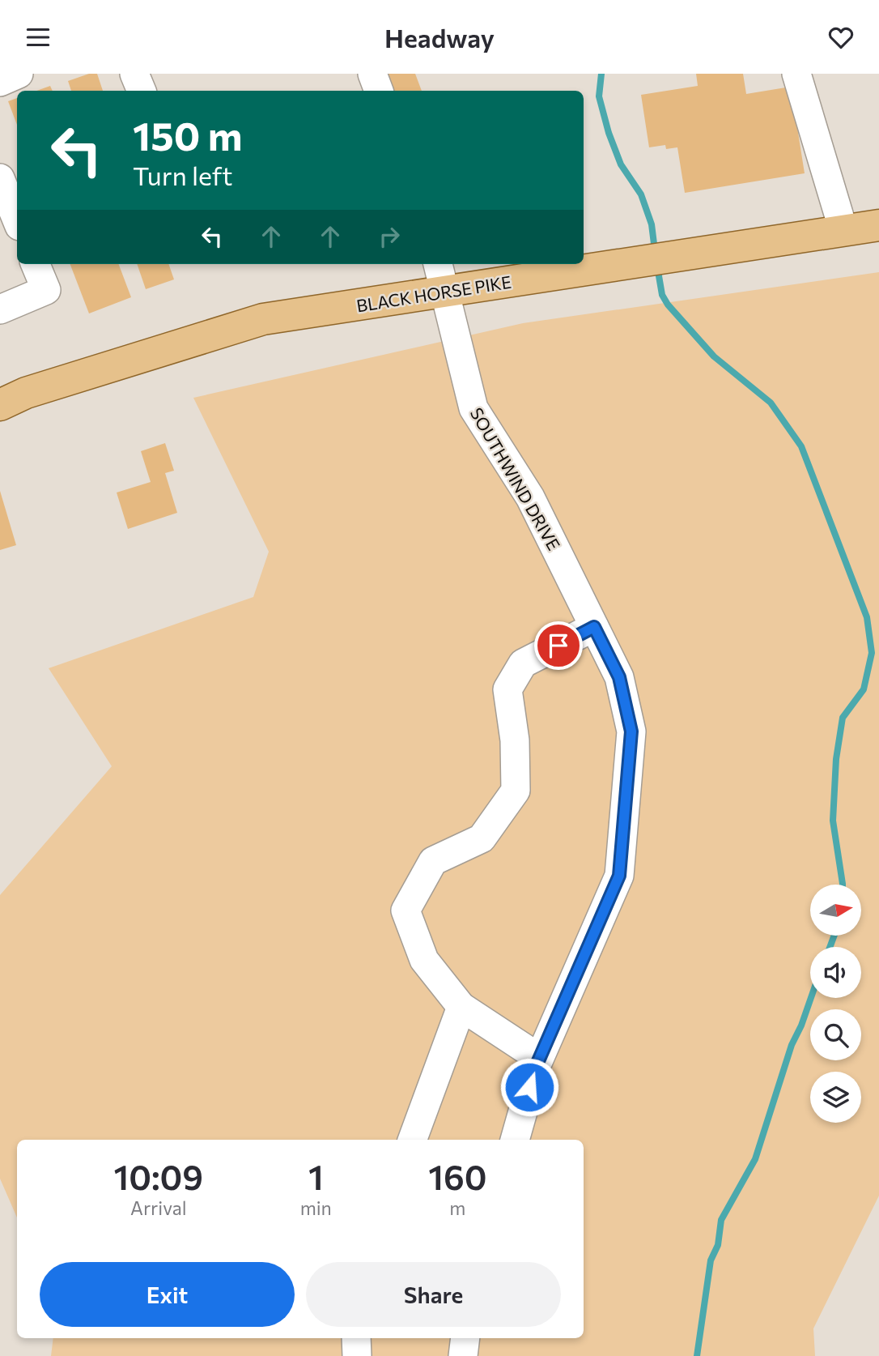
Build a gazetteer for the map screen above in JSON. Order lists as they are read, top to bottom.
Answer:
{
  "streets": {
    "main road": ["BLACK HORSE PIKE"],
    "street": ["SOUTHWIND DRIVE"]
  },
  "crossings": [
    ["BLACK HORSE PIKE", "SOUTHWIND DRIVE"]
  ],
  "north": "right",
  "page": {
    "header": "Headway",
    "turn": ["150 m", "Turn left"],
    "eta": [
      "10:09",
      "Arrival",
      "1",
      "min",
      "160",
      "m"
    ],
    "buttons": ["Exit", "Share"]
  }
}
